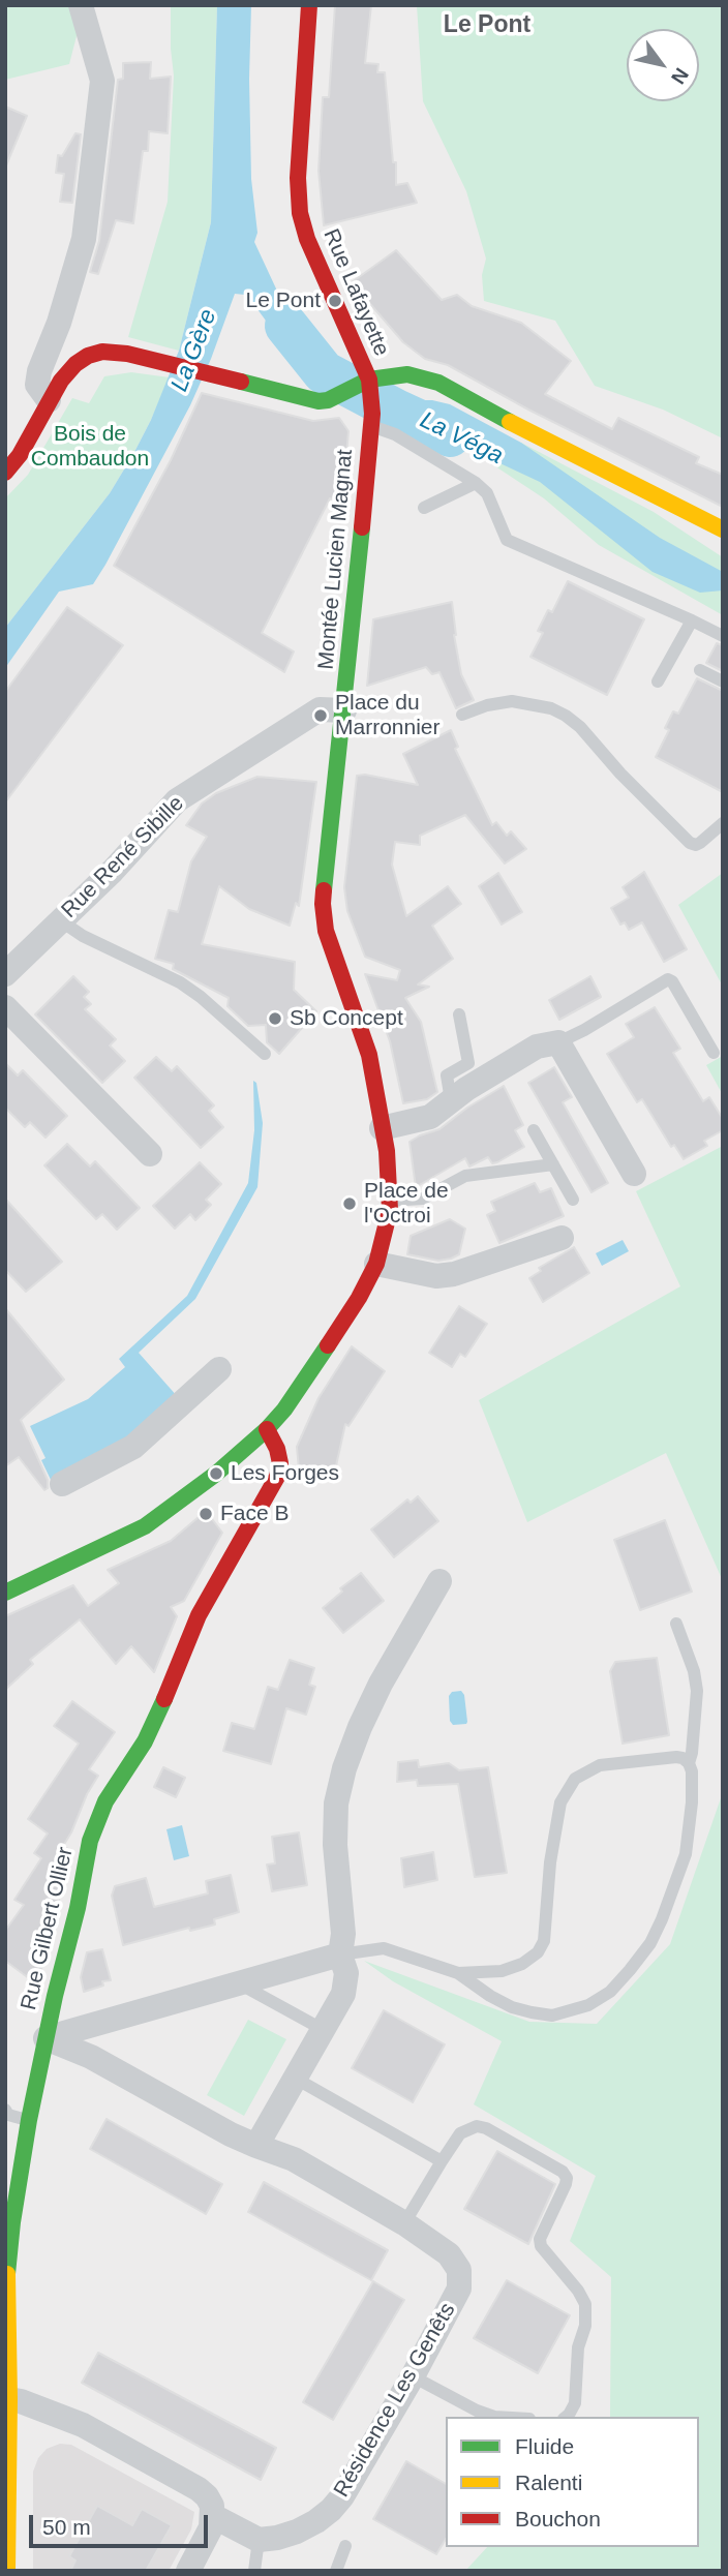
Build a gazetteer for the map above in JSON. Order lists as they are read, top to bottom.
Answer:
{
  "streets": {
    "main road": ["Rue Lafayette", "Montée Lucien Magnat", "Rue Gilbert Ollier"],
    "street": ["Rue René Sibille", "Résidence Les Genêts"]
  },
  "crossings": [
    ["Rue Lafayette", "Montée Lucien Magnat"],
    ["Montée Lucien Magnat", "Rue René Sibille"],
    ["Montée Lucien Magnat", "Rue Gilbert Ollier"],
    ["Rue Gilbert Ollier", "Résidence Les Genêts"]
  ],
  "districts": ["Le Pont"],
  "water": ["La Gère", "La Véga"],
  "parks": ["Bois de Combaudon"],
  "places": [
    "Le Pont",
    "Place du Marronnier",
    "Sb Concept",
    "Place de l'Octroi",
    "Les Forges",
    "Face B"
  ],
  "legend": ["Fluide", "Ralenti", "Bouchon"],
  "scale_bar": "50 m",
  "north": "bottom right"
}
